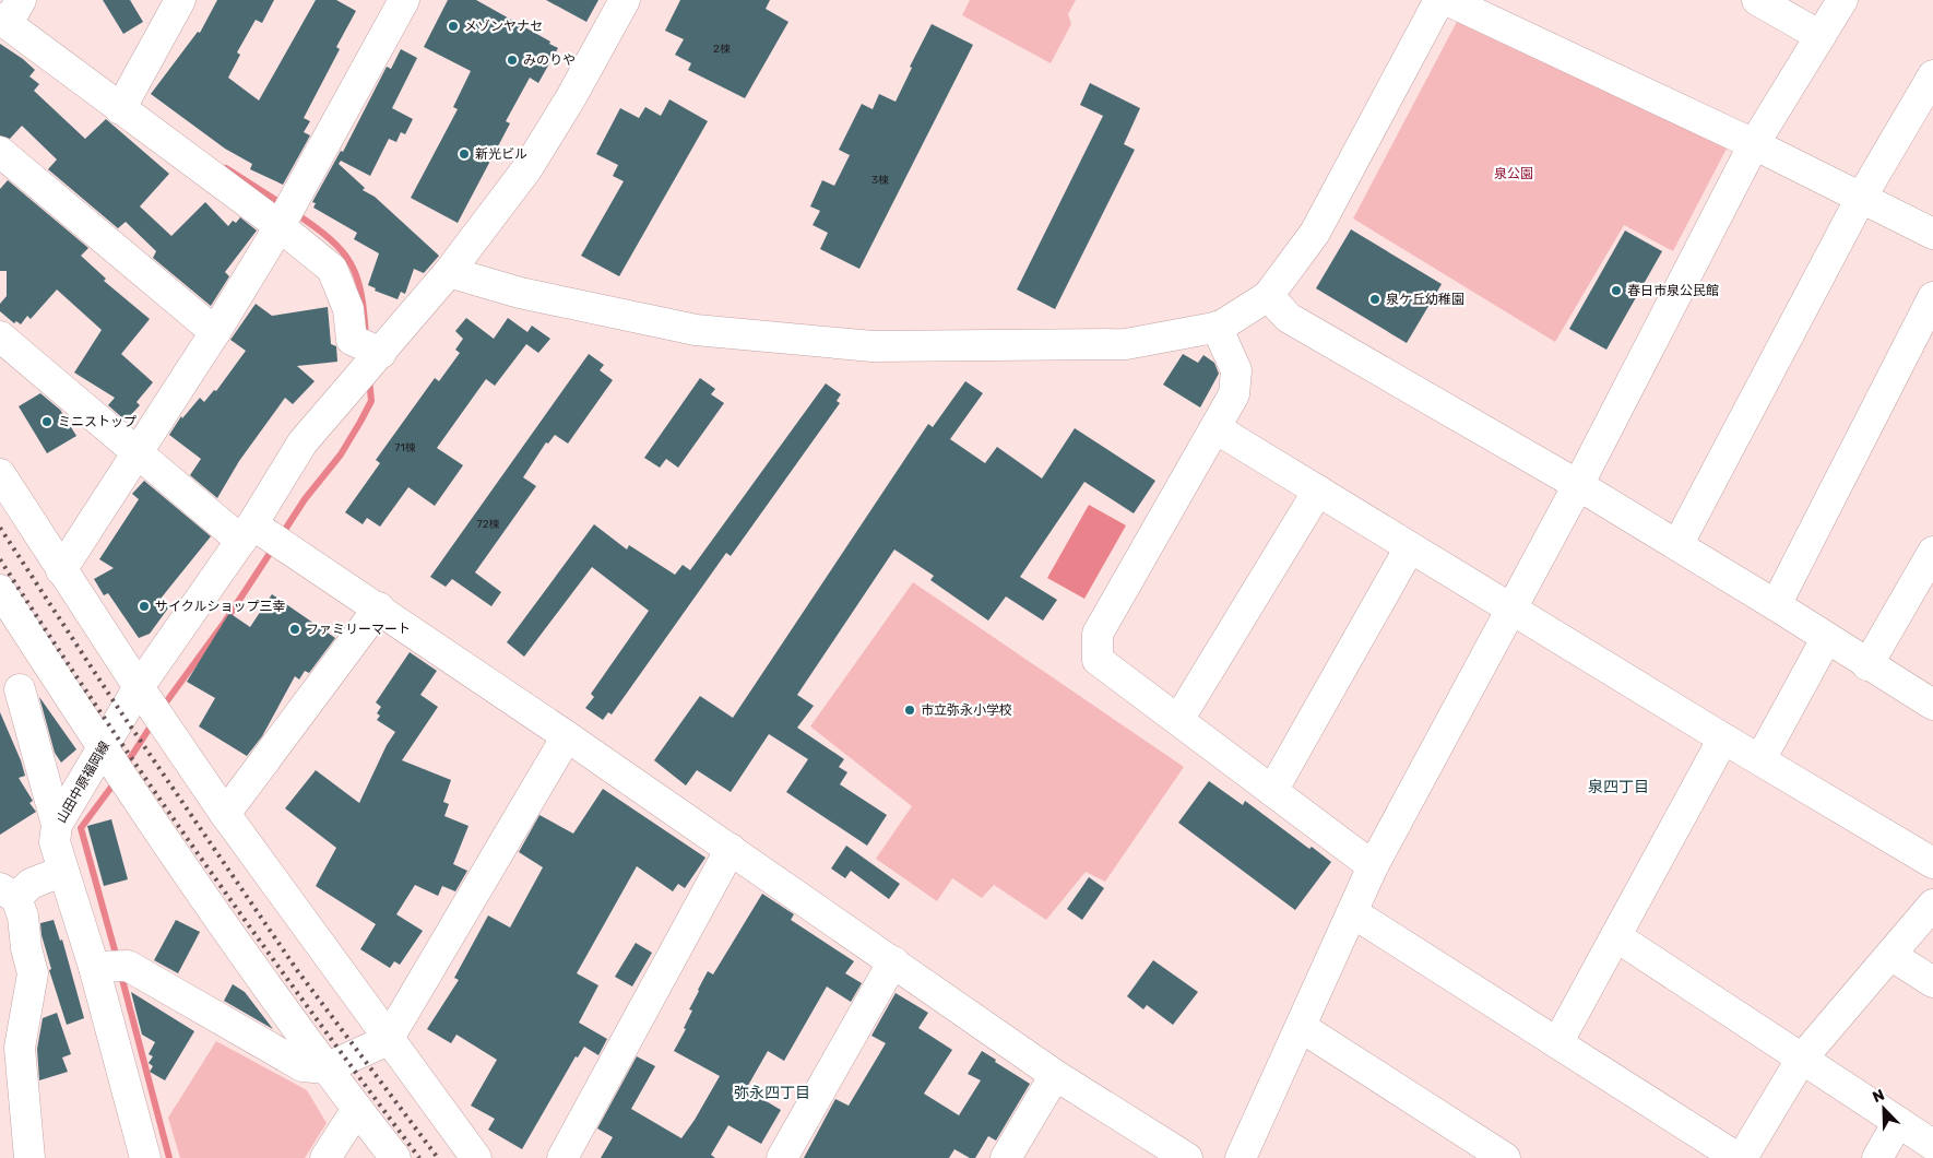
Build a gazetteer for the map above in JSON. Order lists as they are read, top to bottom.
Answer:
{
  "streets": {
    "street": ["山田中原福岡線"]
  },
  "districts": ["泉四丁目", "弥永四丁目"],
  "parks": ["泉公園"],
  "places": [
    "メゾンヤナセ",
    "みのりや",
    "新光ビル",
    "春日市泉公民館",
    "泉ケ丘幼稚園",
    "ミニストップ",
    "サイクルショップ三幸",
    "ファミリーマート",
    "市立弥永小学校"
  ],
  "house_numbers": [
    "2棟",
    "3棟",
    "71棟",
    "72棟"
  ],
  "north": "top left"
}
